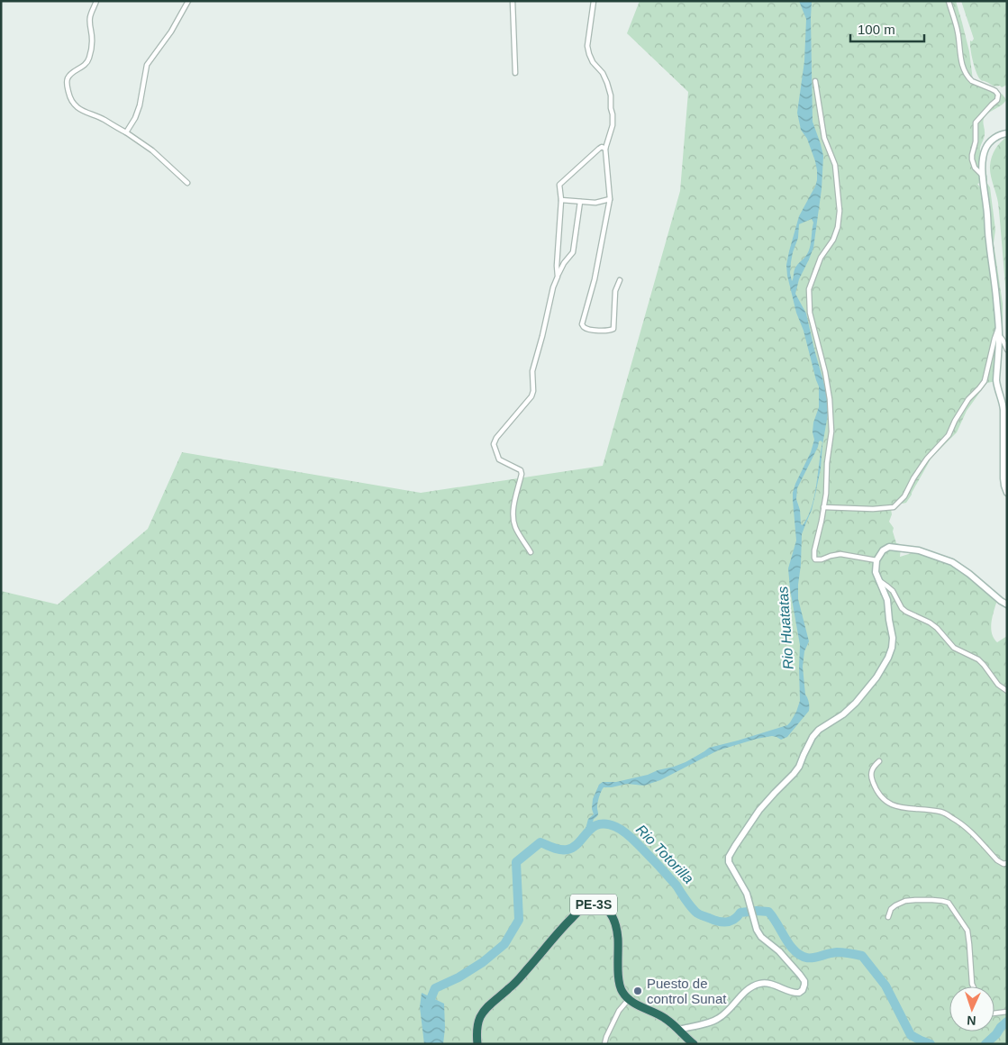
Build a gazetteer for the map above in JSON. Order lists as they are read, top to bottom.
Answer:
{
  "streets": {
    "highway": ["PE-3S"]
  },
  "water": ["Rio Huatatas", "Rio Totorilla"],
  "places": ["Puesto de control Sunat"],
  "scale_bar": "100 m",
  "north": "bottom"
}
